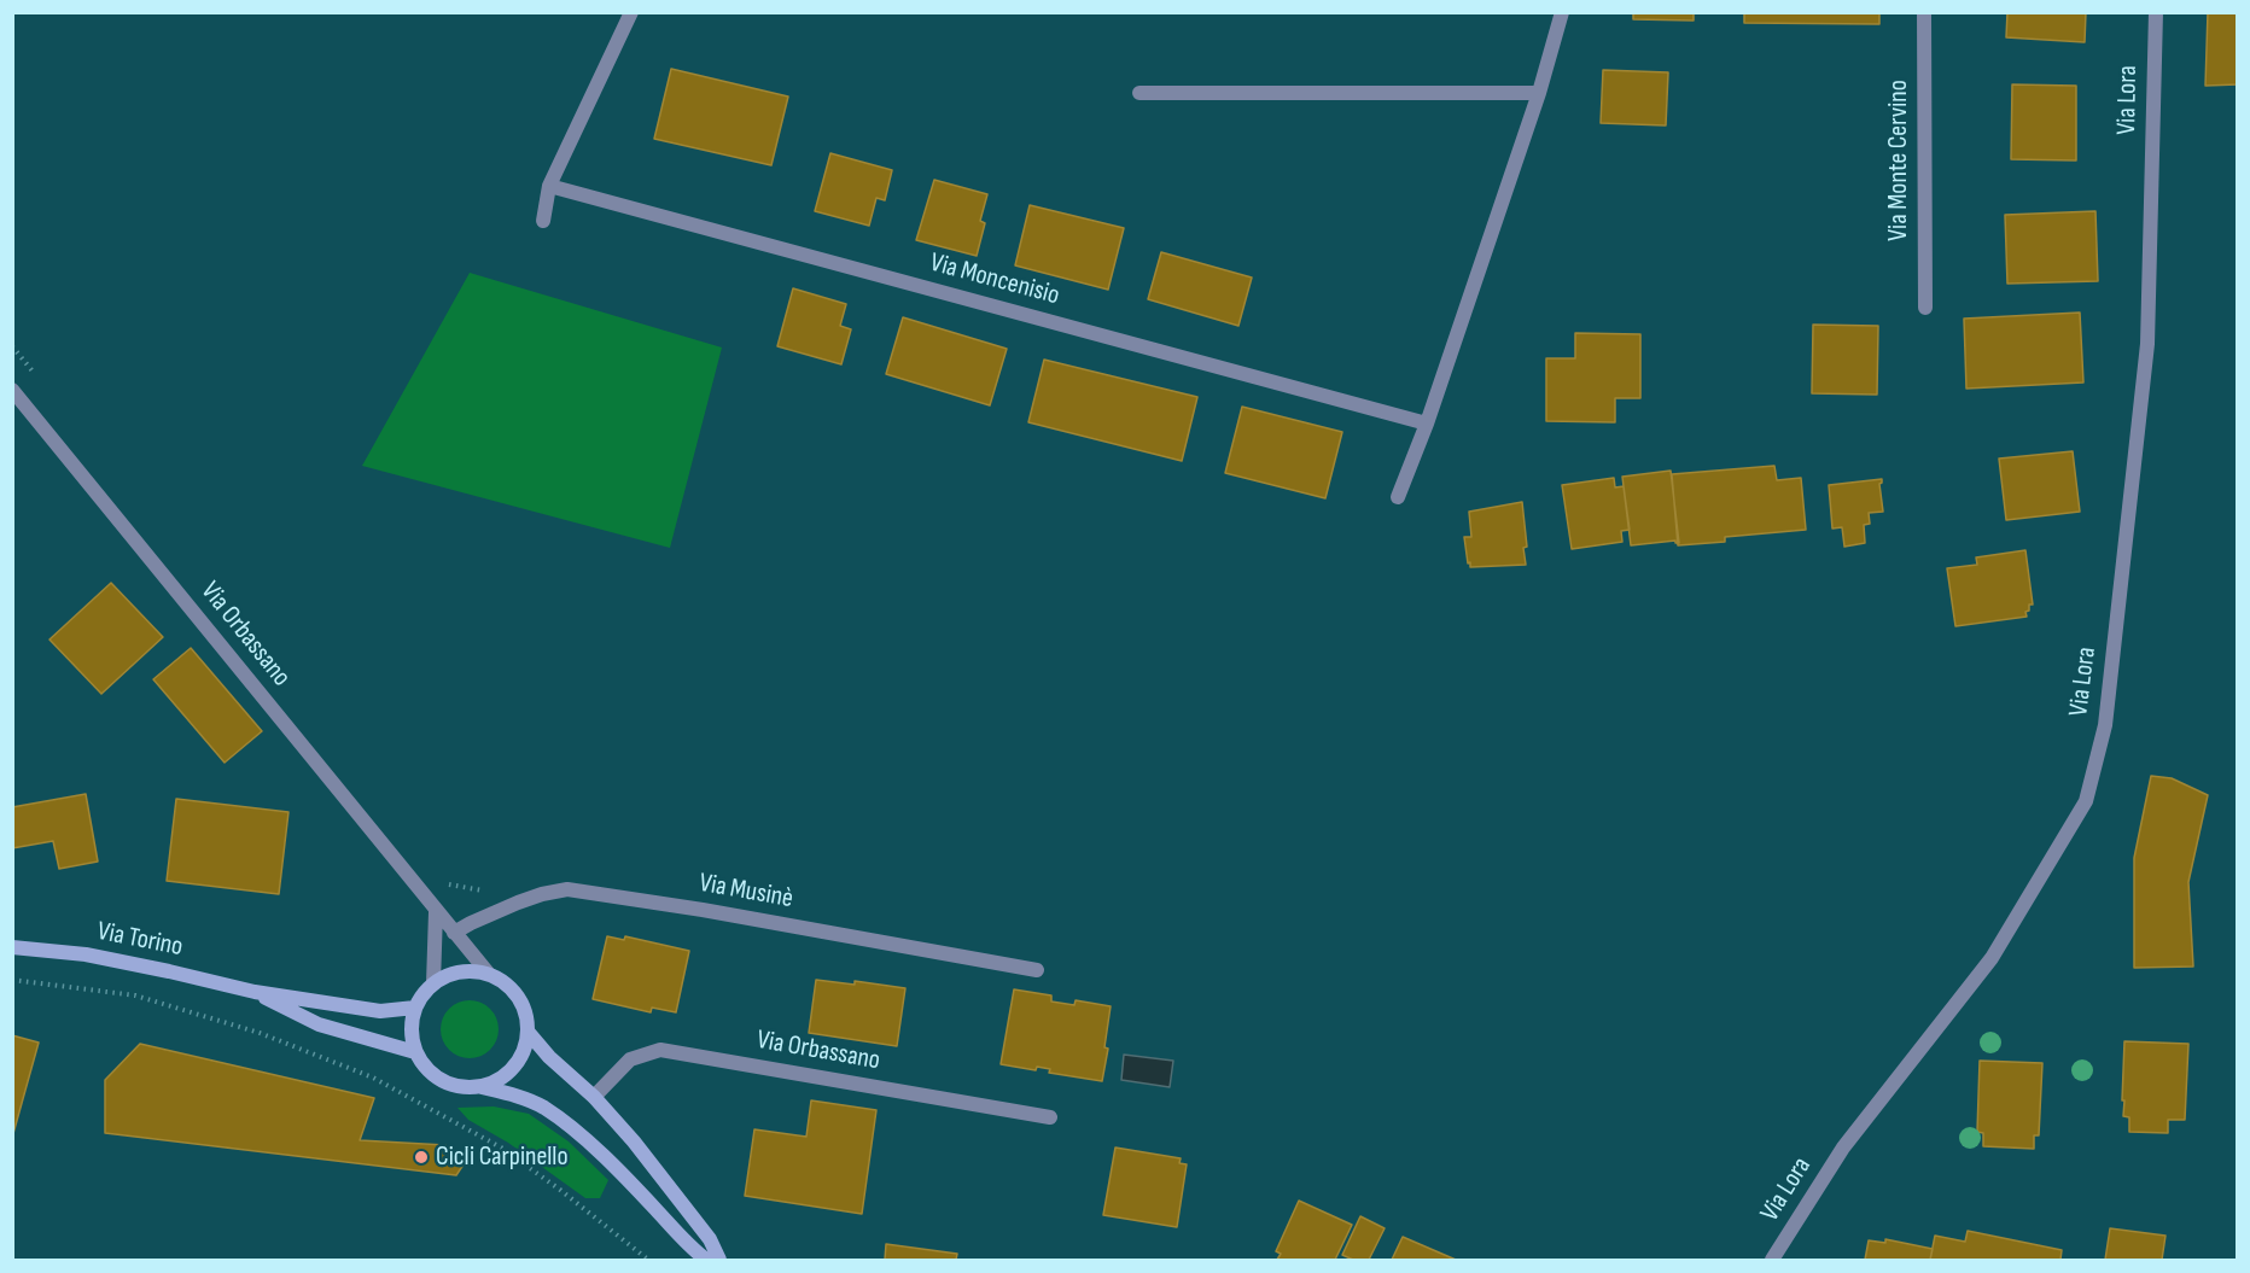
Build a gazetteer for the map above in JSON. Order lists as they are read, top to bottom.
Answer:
{
  "streets": {
    "main road": ["Via Torino"],
    "street": [
      "Via Lora",
      "Via Monte Cervino",
      "Via Moncenisio",
      "Via Orbassano",
      "Via Musinè"
    ]
  },
  "crossings": [
    ["Via Orbassano", "Via Musinè"],
    ["Via Orbassano", "Via Torino"]
  ],
  "places": ["Cicli Carpinello"]
}
